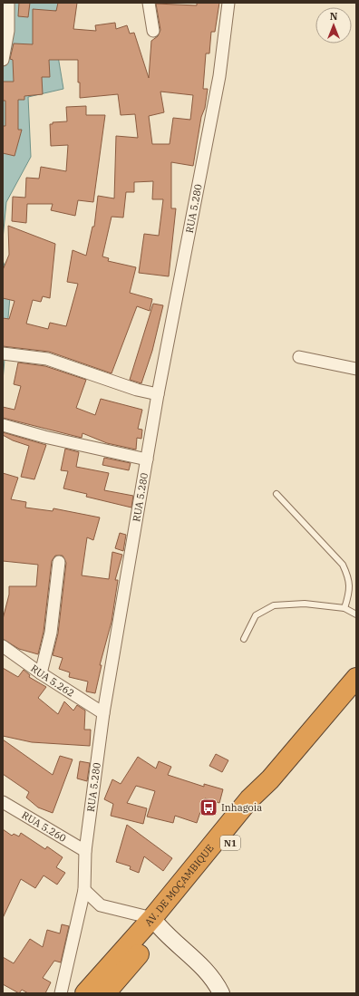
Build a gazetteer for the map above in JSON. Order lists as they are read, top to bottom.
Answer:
{
  "streets": {
    "highway": ["N1", "AV. DE MOÇAMBIQUE"],
    "street": ["RUA 5.280", "RUA 5.262", "RUA 5.260"]
  },
  "crossings": [
    ["RUA 5.280", "RUA 5.262"],
    ["RUA 5.280", "RUA 5.260"]
  ],
  "places": {
    "bus stop": ["Inhagoia"]
  },
  "north": "top"
}
